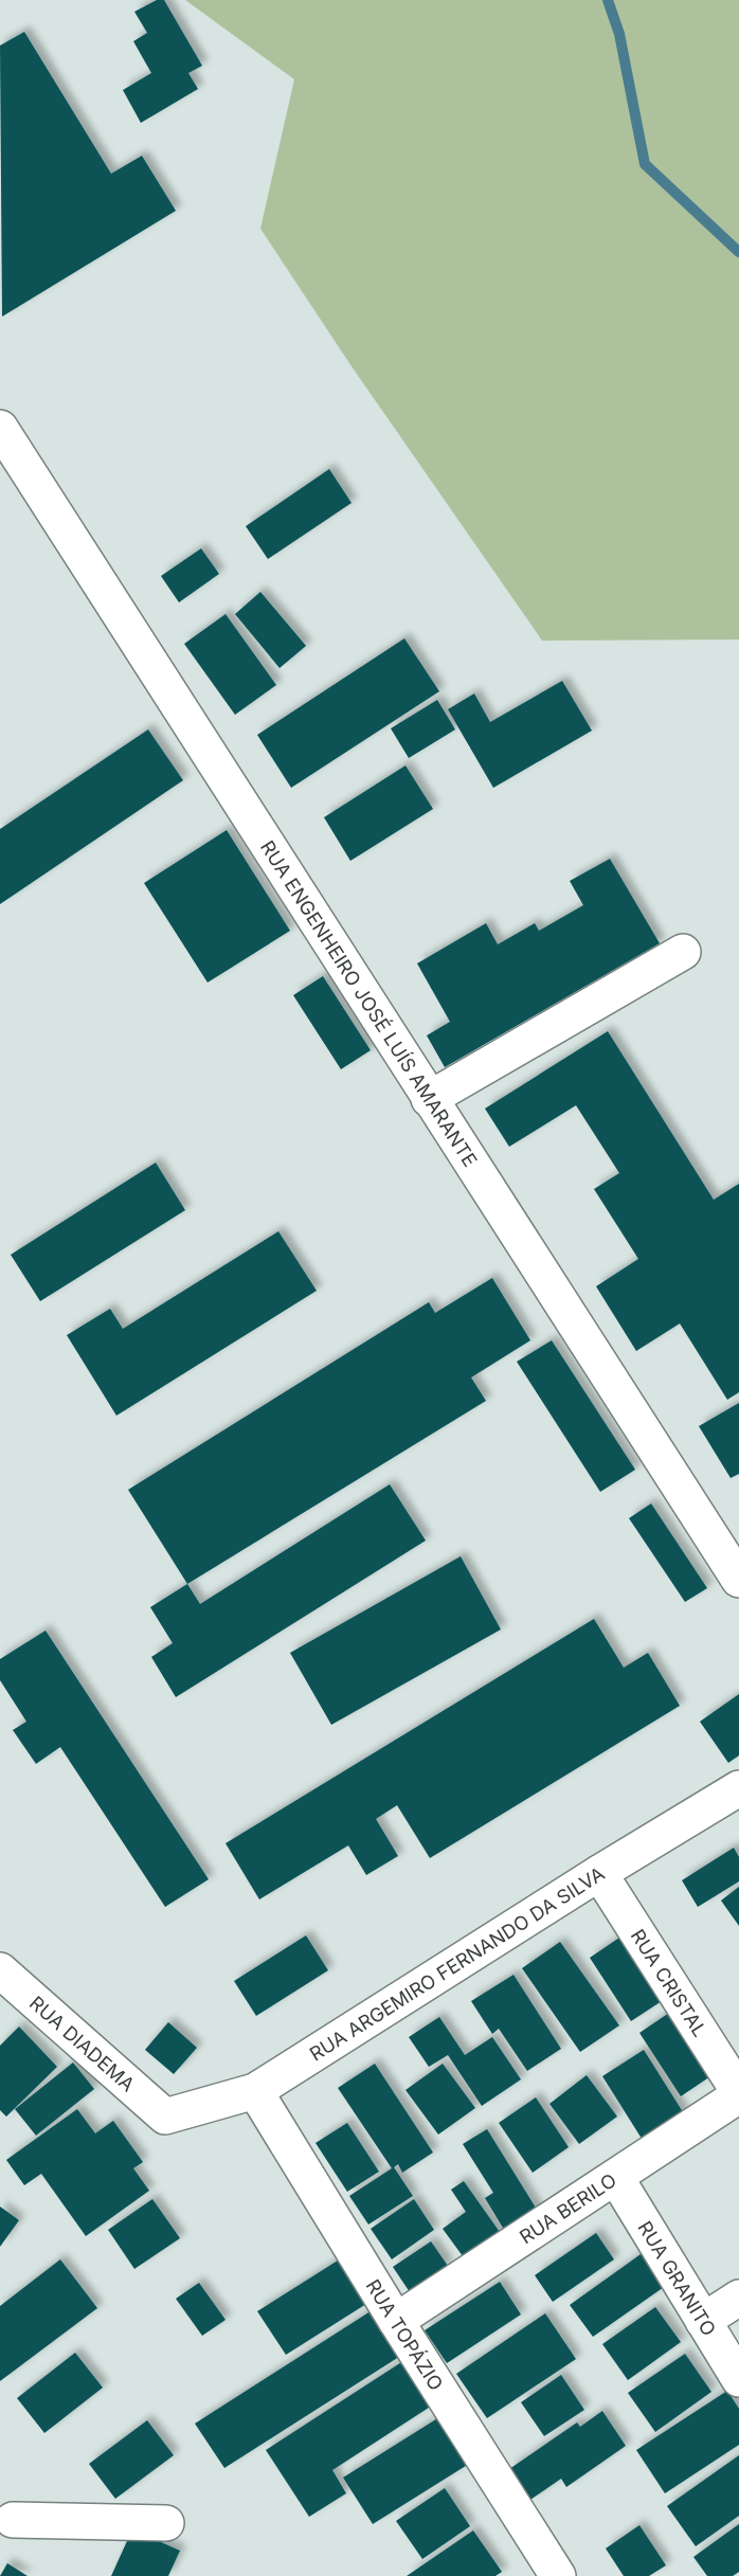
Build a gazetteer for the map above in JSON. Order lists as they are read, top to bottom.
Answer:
{
  "streets": {
    "street": [
      "RUA ENGENHEIRO JOSÉ LUÍS AMARANTE",
      "RUA ARGEMIRO FERNANDO DA SILVA",
      "RUA CRISTAL",
      "RUA DIADEMA",
      "RUA BERILO",
      "RUA GRANITO",
      "RUA TOPÁZIO"
    ]
  },
  "crossings": [
    ["RUA ARGEMIRO FERNANDO DA SILVA", "RUA CRISTAL"],
    ["RUA ARGEMIRO FERNANDO DA SILVA", "RUA DIADEMA"],
    ["RUA ARGEMIRO FERNANDO DA SILVA", "RUA TOPÁZIO"],
    ["RUA CRISTAL", "RUA BERILO"],
    ["RUA BERILO", "RUA GRANITO"],
    ["RUA BERILO", "RUA TOPÁZIO"]
  ]
}
